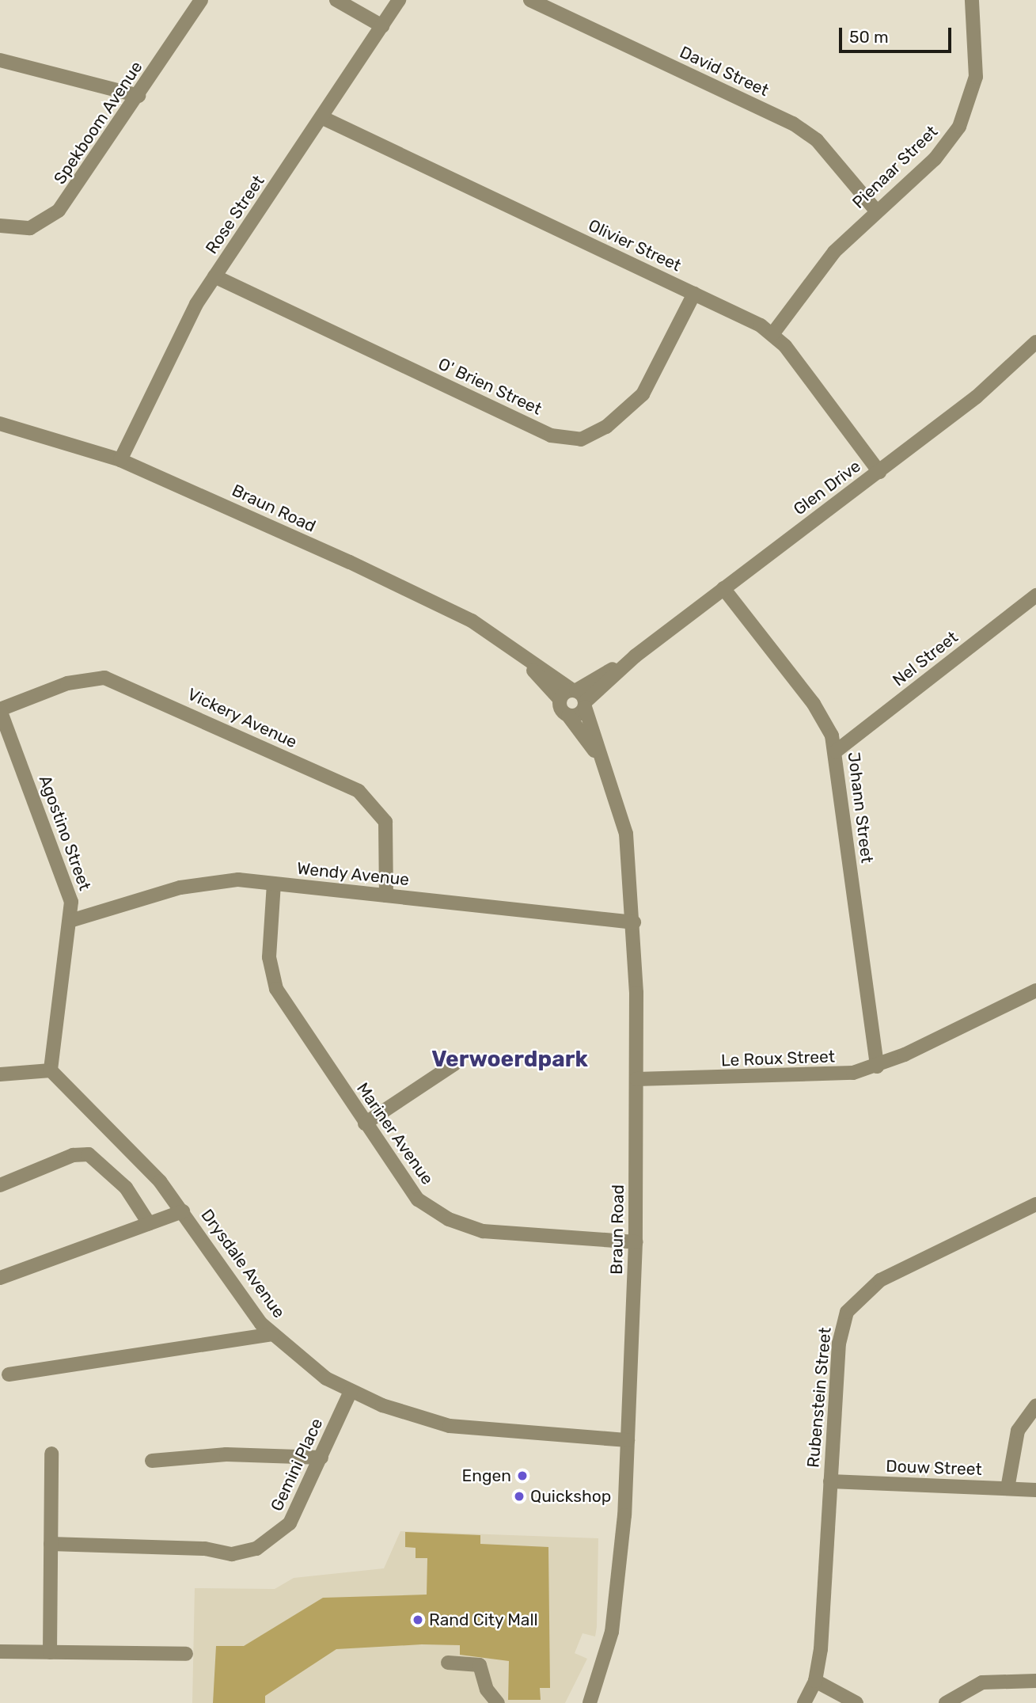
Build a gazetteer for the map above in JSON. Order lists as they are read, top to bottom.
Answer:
{
  "streets": {
    "street": [
      "David Street",
      "Spekboom Avenue",
      "Pienaar Street",
      "Rose Street",
      "Olivier Street",
      "O' Brien Street",
      "Glen Drive",
      "Braun Road",
      "Nel Street",
      "Vickery Avenue",
      "Johann Street",
      "Agostino Street",
      "Wendy Avenue",
      "Le Roux Street",
      "Mariner Avenue",
      "Drysdale Avenue",
      "Rubenstein Street",
      "Gemini Place",
      "Douw Street"
    ]
  },
  "crossings": [
    ["David Street", "Pienaar Street"],
    ["Pienaar Street", "Olivier Street"],
    ["Rose Street", "Olivier Street"],
    ["Rose Street", "O' Brien Street"],
    ["Rose Street", "Braun Road"],
    ["Olivier Street", "O' Brien Street"],
    ["Olivier Street", "Glen Drive"],
    ["Glen Drive", "Braun Road"],
    ["Glen Drive", "Johann Street"],
    ["Braun Road", "Wendy Avenue"],
    ["Braun Road", "Le Roux Street"],
    ["Braun Road", "Mariner Avenue"],
    ["Braun Road", "Drysdale Avenue"],
    ["Nel Street", "Johann Street"],
    ["Vickery Avenue", "Agostino Street"],
    ["Vickery Avenue", "Wendy Avenue"],
    ["Johann Street", "Le Roux Street"],
    ["Agostino Street", "Wendy Avenue"],
    ["Agostino Street", "Drysdale Avenue"],
    ["Wendy Avenue", "Mariner Avenue"],
    ["Drysdale Avenue", "Gemini Place"],
    ["Rubenstein Street", "Douw Street"]
  ],
  "districts": ["Verwoerdpark"],
  "places": ["Engen", "Quickshop", "Rand City Mall"],
  "scale_bar": "50 m"
}
